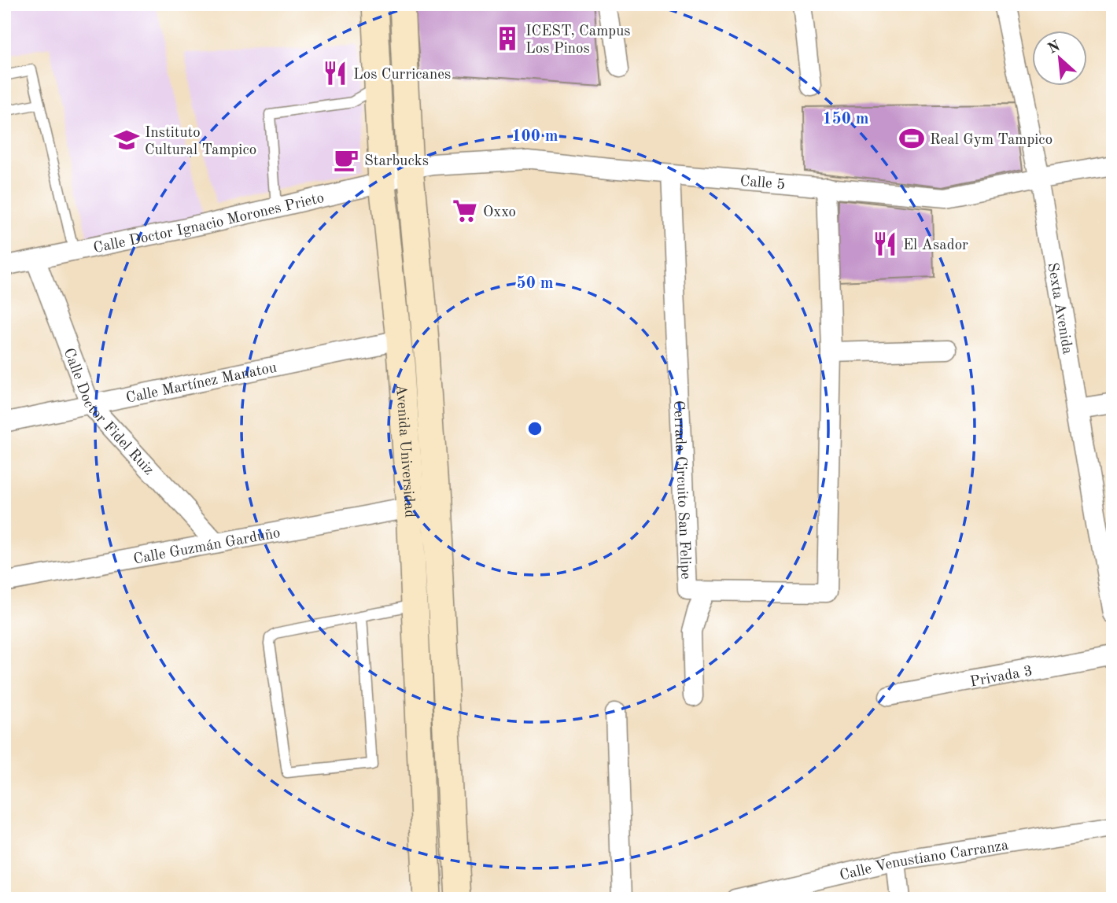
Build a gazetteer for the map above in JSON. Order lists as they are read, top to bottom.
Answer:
{
  "streets": {
    "main road": ["Avenida Universidad"],
    "street": [
      "Calle 5",
      "Calle Doctor Ignacio Morones Prieto",
      "Sexta Avenida",
      "Calle Martínez Manatou",
      "Calle Doctor Fidel Ruiz",
      "Cerrada Circuito San Felipe",
      "Calle Guzmán Garduño",
      "Privada 3",
      "Calle Venustiano Carranza"
    ]
  },
  "crossings": [
    ["Calle 5", "Calle Doctor Ignacio Morones Prieto"],
    ["Calle 5", "Sexta Avenida"],
    ["Calle 5", "Avenida Universidad"],
    ["Calle 5", "Cerrada Circuito San Felipe"],
    ["Calle Doctor Ignacio Morones Prieto", "Calle Doctor Fidel Ruiz"],
    ["Calle Doctor Ignacio Morones Prieto", "Avenida Universidad"],
    ["Calle Martínez Manatou", "Calle Doctor Fidel Ruiz"],
    ["Calle Martínez Manatou", "Avenida Universidad"],
    ["Calle Doctor Fidel Ruiz", "Calle Guzmán Garduño"],
    ["Avenida Universidad", "Calle Guzmán Garduño"]
  ],
  "places": {
    "building": ["ICEST, Campus Los Pinos"],
    "restaurant": ["Los Curricanes", "El Asador"],
    "sports": ["Real Gym Tampico"],
    "school or university": ["Instituto Cultural Tampico"],
    "cafe": ["Starbucks"],
    "supermarket": ["Oxxo"]
  },
  "north": "top left",
  "rings": ["150 m", "100 m", "50 m"]
}
